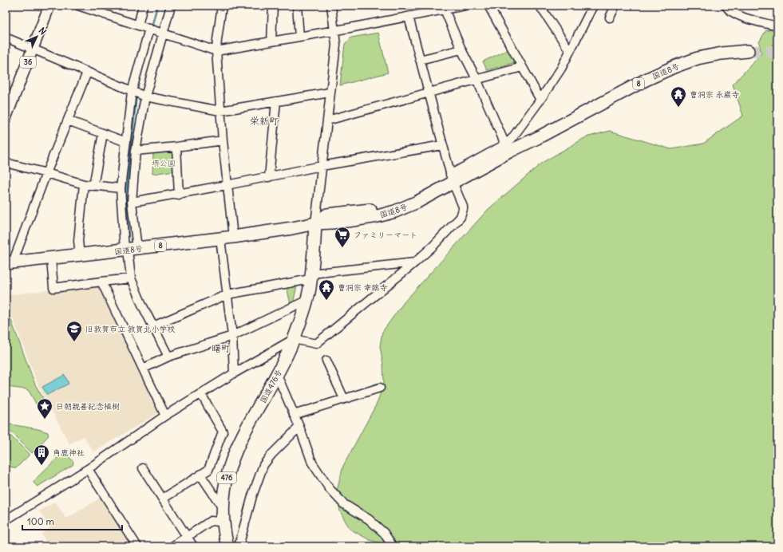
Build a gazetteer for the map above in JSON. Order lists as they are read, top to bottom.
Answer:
{
  "streets": {
    "highway": [
      "国道8号",
      "8",
      "国道476号",
      "476"
    ],
    "main road": ["36"]
  },
  "crossings": [
    ["国道8号", "国道476号"]
  ],
  "districts": ["栄新町", "曙町"],
  "parks": ["堺公園"],
  "places": {
    "temple": ["曹洞宗 永巌寺", "曹洞宗 幸臨寺"],
    "supermarket": ["ファミリーマート"],
    "school or university": ["旧敦賀市立 敦賀北小学校"],
    "place": ["日朝親善紀念植樹"],
    "building": ["角鹿神社"]
  },
  "scale_bar": "100 m",
  "north": "top right"
}
